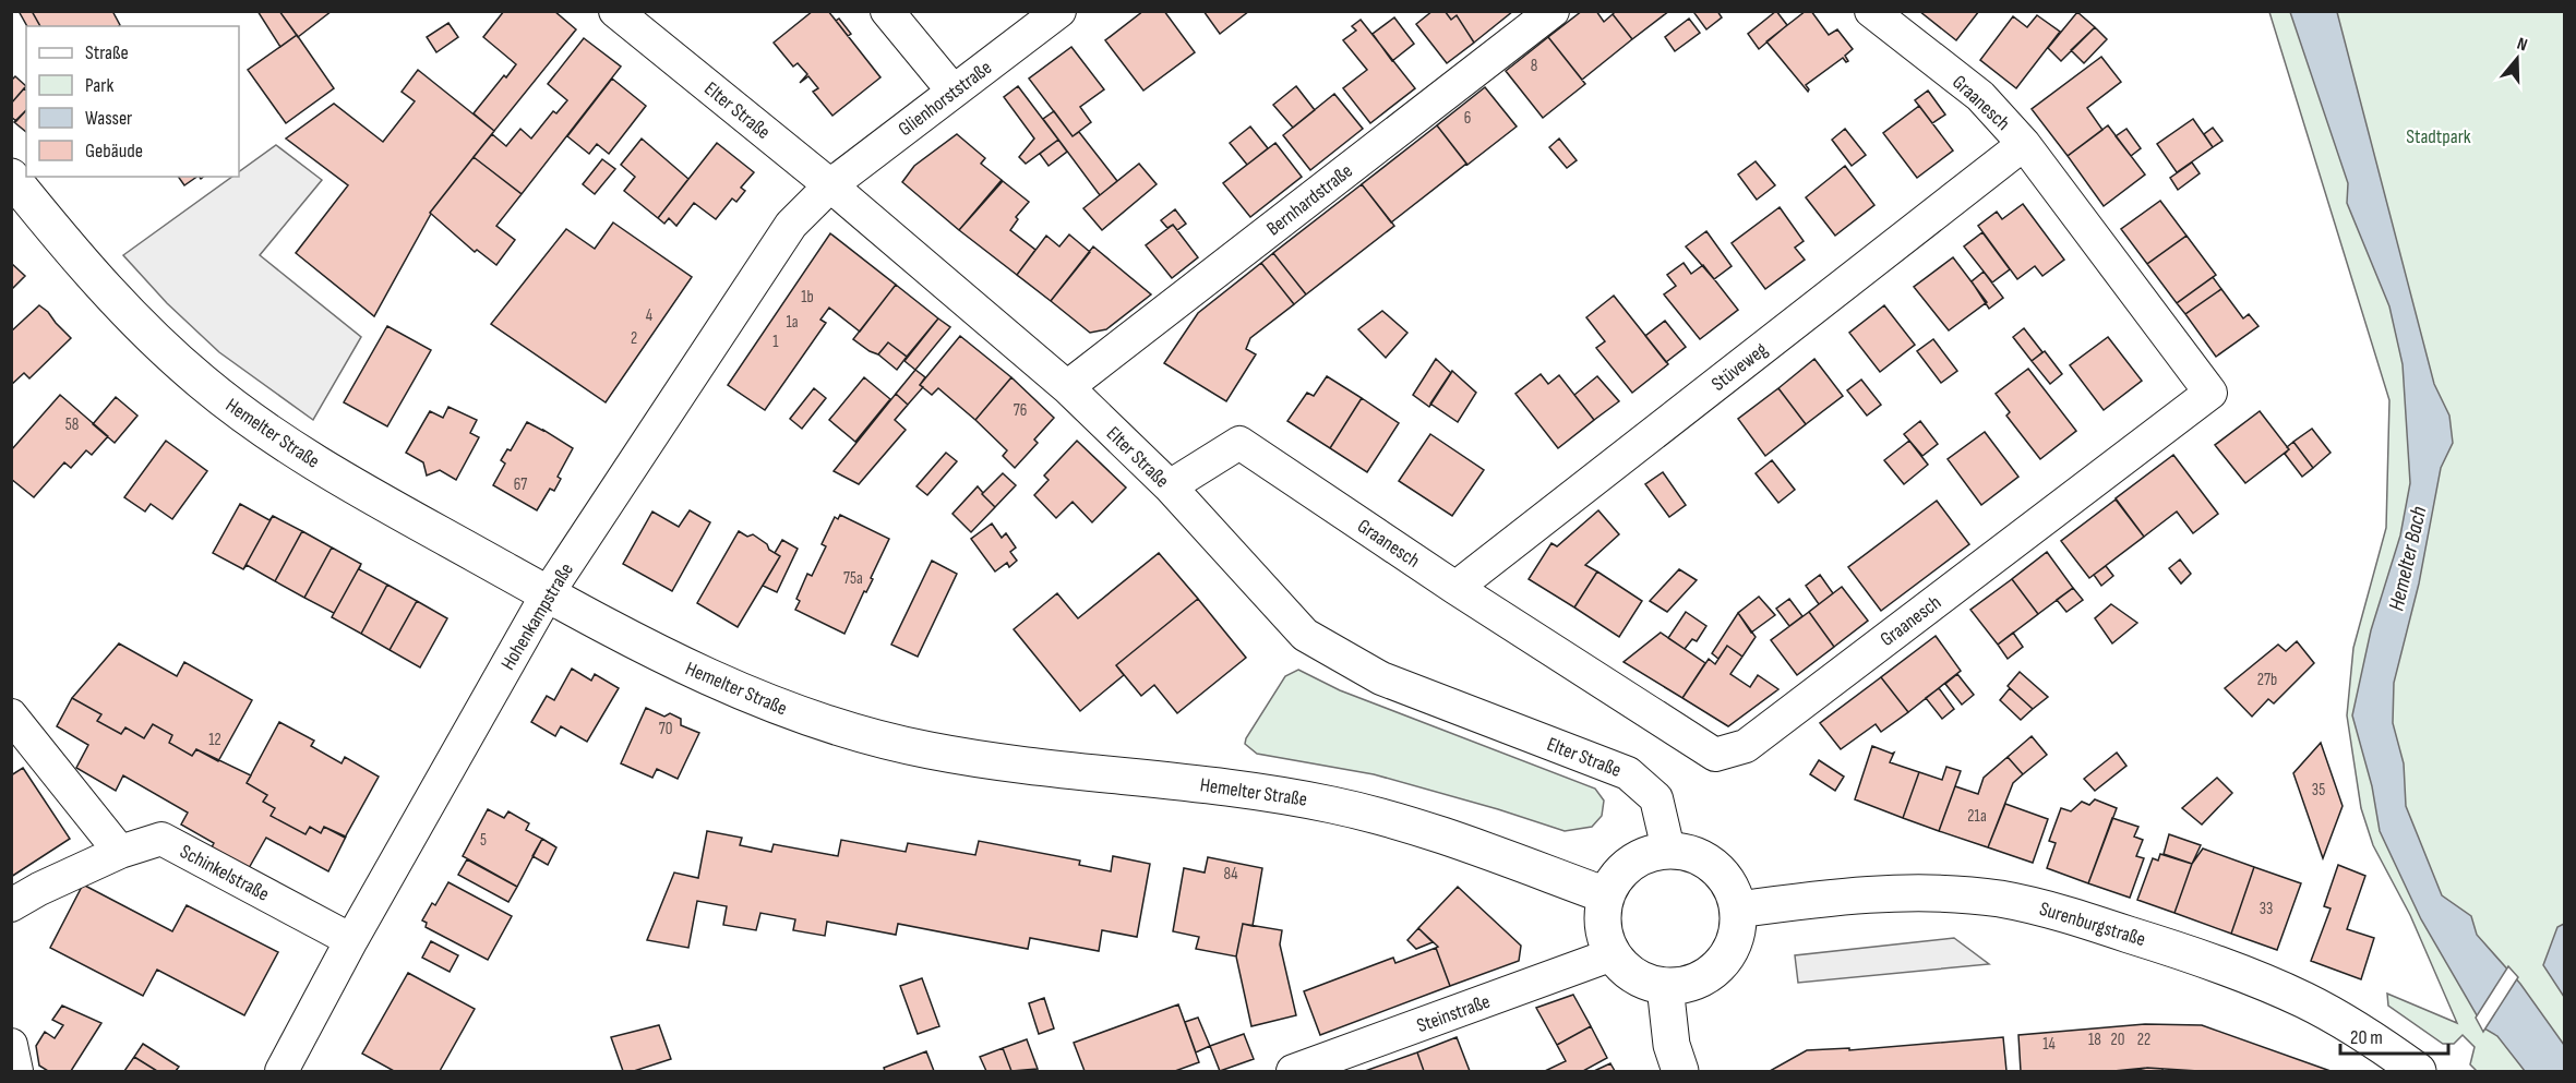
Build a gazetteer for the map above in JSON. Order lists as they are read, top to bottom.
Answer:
{
  "streets": {
    "main road": ["Hemelter Straße", "Surenburgstraße"],
    "street": [
      "Glienhorststraße",
      "Graanesch",
      "Elter Straße",
      "Bernhardstraße",
      "Stüveweg",
      "Hohenkampstraße",
      "Schinkelstraße",
      "Steinstraße"
    ]
  },
  "crossings": [
    ["Glienhorststraße", "Elter Straße"],
    ["Glienhorststraße", "Hohenkampstraße"],
    ["Graanesch", "Elter Straße"],
    ["Graanesch", "Stüveweg"],
    ["Elter Straße", "Bernhardstraße"],
    ["Elter Straße", "Hemelter Straße"],
    ["Elter Straße", "Hohenkampstraße"],
    ["Elter Straße", "Surenburgstraße"],
    ["Elter Straße", "Steinstraße"],
    ["Hemelter Straße", "Hohenkampstraße"],
    ["Hemelter Straße", "Surenburgstraße"],
    ["Hemelter Straße", "Steinstraße"],
    ["Hohenkampstraße", "Schinkelstraße"],
    ["Surenburgstraße", "Steinstraße"]
  ],
  "water": ["Hemelter Bach"],
  "parks": ["Stadtpark"],
  "house_numbers": [
    "8",
    "6",
    "1b",
    "4",
    "1a",
    "2",
    "1",
    "76",
    "58",
    "67",
    "75a",
    "27b",
    "70",
    "12",
    "35",
    "21a",
    "5",
    "84",
    "33",
    "18",
    "20",
    "22",
    "14"
  ],
  "legend": [
    "Straße",
    "Park",
    "Wasser",
    "Gebäude"
  ],
  "scale_bar": "20 m",
  "north": "top"
}
